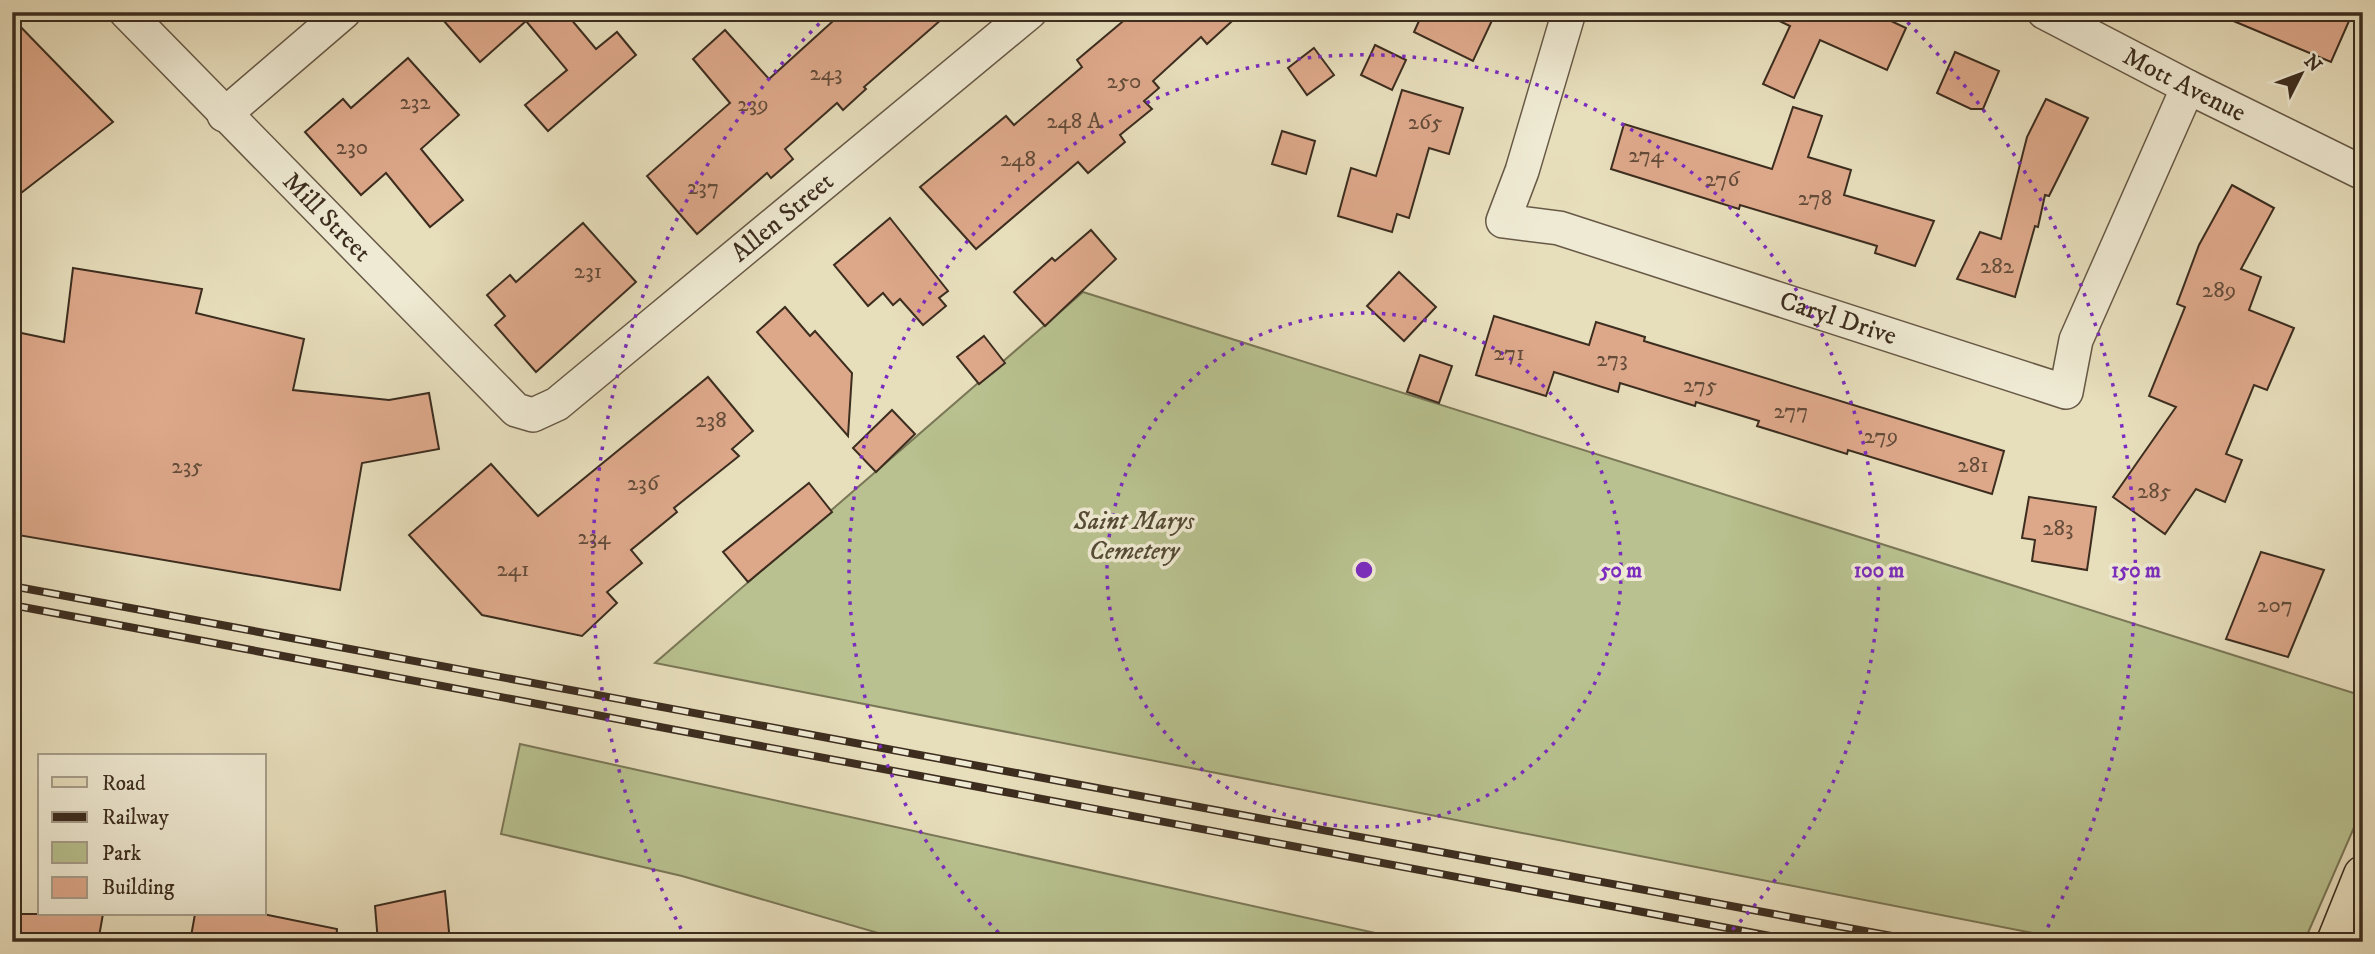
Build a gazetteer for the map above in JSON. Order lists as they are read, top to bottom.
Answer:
{
  "streets": {
    "street": [
      "Mott Avenue",
      "Allen Street",
      "Mill Street",
      "Caryl Drive"
    ]
  },
  "crossings": [
    ["Mott Avenue", "Caryl Drive"],
    ["Allen Street", "Mill Street"]
  ],
  "parks": ["Saint Marys Cemetery"],
  "house_numbers": [
    "243",
    "250",
    "232",
    "239",
    "248 A",
    "265",
    "230",
    "274",
    "248",
    "276",
    "237",
    "278",
    "282",
    "231",
    "289",
    "271",
    "273",
    "275",
    "277",
    "238",
    "279",
    "281",
    "235",
    "236",
    "285",
    "283",
    "234",
    "241",
    "207"
  ],
  "legend": [
    "Road",
    "Railway",
    "Park",
    "Building"
  ],
  "north": "top right",
  "rings": ["50 m", "100 m", "150 m"]
}
